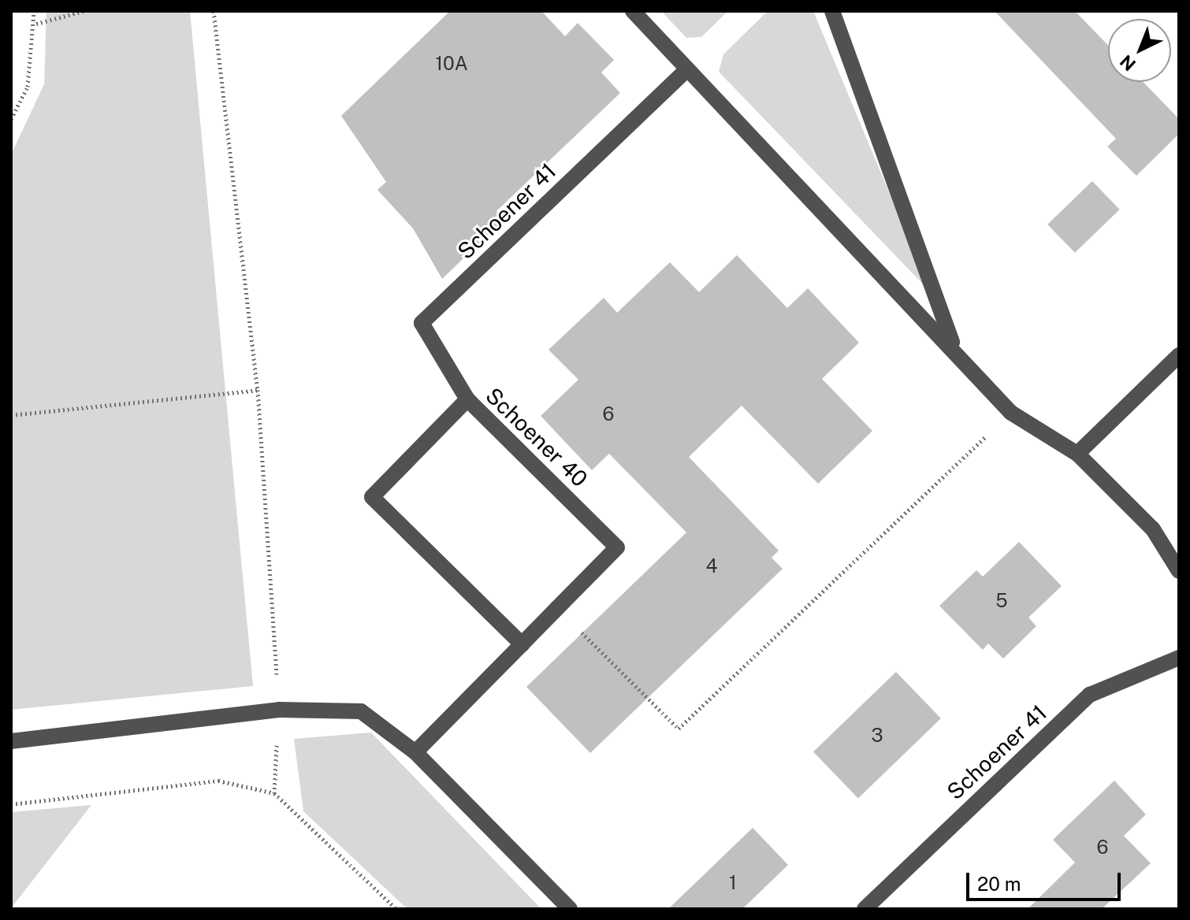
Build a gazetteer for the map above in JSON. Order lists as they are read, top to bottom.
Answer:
{
  "streets": {
    "street": ["Schoener 41", "Schoener 40"]
  },
  "crossings": [
    ["Schoener 41", "Schoener 40"]
  ],
  "house_numbers": [
    "10A",
    "6",
    "4",
    "5",
    "3",
    "6",
    "1"
  ],
  "scale_bar": "20 m",
  "north": "bottom left"
}
